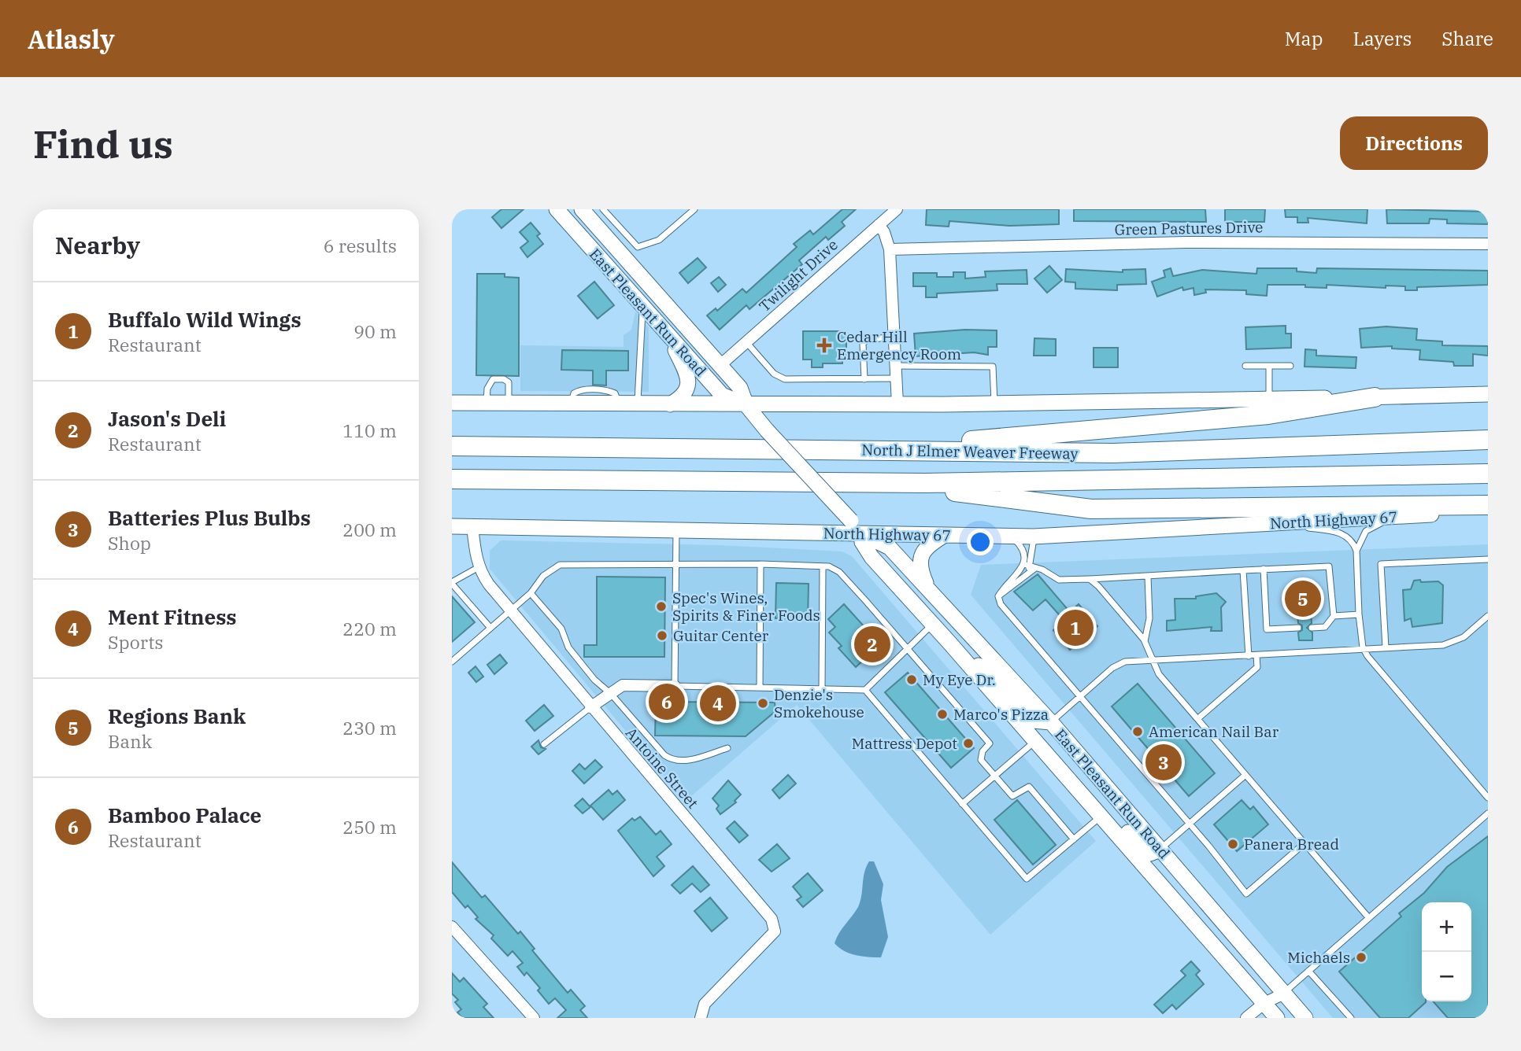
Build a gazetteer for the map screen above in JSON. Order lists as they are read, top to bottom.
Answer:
{
  "streets": {
    "highway": ["North J Elmer Weaver Freeway"],
    "main road": ["East Pleasant Run Road", "North Highway 67"],
    "street": ["Green Pastures Drive", "Twilight Drive", "Antoine Street"]
  },
  "crossings": [
    ["Twilight Drive", "East Pleasant Run Road"],
    ["East Pleasant Run Road", "North Highway 67"],
    ["North Highway 67", "Antoine Street"]
  ],
  "places": {
    "health": ["Cedar Hill Emergency Room"],
    "other": [
      "Spec's Wines, Spirits & Finer Foods",
      "Guitar Center",
      "My Eye Dr.",
      "Denzie's Smokehouse",
      "Marco's Pizza",
      "American Nail Bar",
      "Mattress Depot",
      "Panera Bread",
      "Michaels"
    ]
  },
  "page": {
    "header": "Atlasly",
    "nav": ["Map", "Layers", "Share"],
    "buttons": "Directions",
    "title": "Find us",
    "heading": ["Nearby", "6 results"],
    "list": [
      {
        "mark": "1",
        "name": "Buffalo Wild Wings",
        "note": "Restaurant",
        "value": "90 m"
      },
      {
        "mark": "2",
        "name": "Jason's Deli",
        "note": "Restaurant",
        "value": "110 m"
      },
      {
        "mark": "3",
        "name": "Batteries Plus Bulbs",
        "note": "Shop",
        "value": "200 m"
      },
      {
        "mark": "4",
        "name": "Ment Fitness",
        "note": "Sports",
        "value": "220 m"
      },
      {
        "mark": "5",
        "name": "Regions Bank",
        "note": "Bank",
        "value": "230 m"
      },
      {
        "mark": "6",
        "name": "Bamboo Palace",
        "note": "Restaurant",
        "value": "250 m"
      }
    ],
    "pins": [
      "5",
      "1",
      "2",
      "6",
      "4",
      "3"
    ],
    "map_buttons": ["+", "−"]
  }
}
